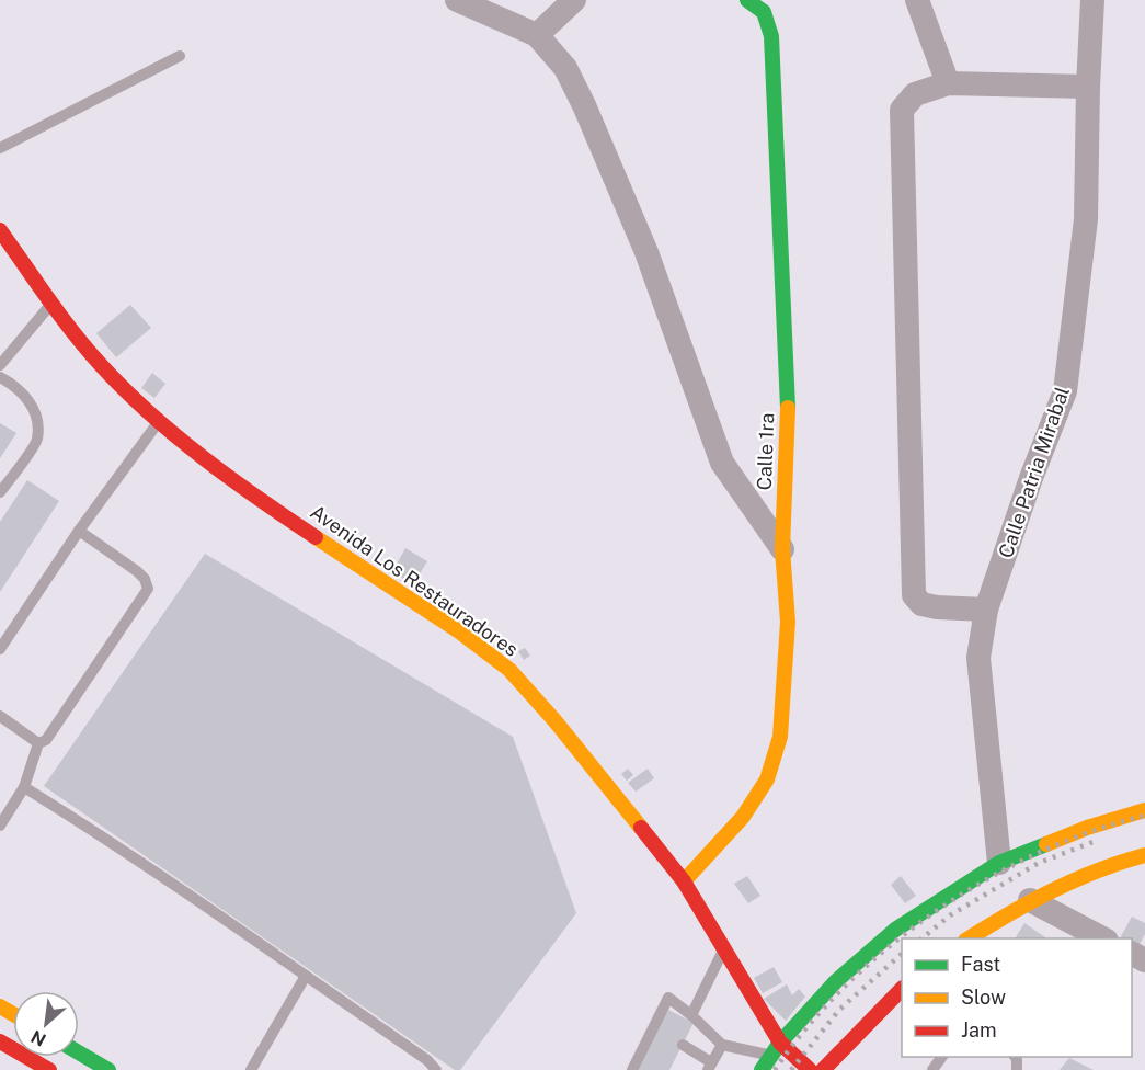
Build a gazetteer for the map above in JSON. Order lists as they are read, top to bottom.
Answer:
{
  "streets": {
    "street": ["Calle 1ra", "Calle Patria Mirabal", "Avenida Los Restauradores"]
  },
  "crossings": [
    ["Calle 1ra", "Avenida Los Restauradores"]
  ],
  "legend": ["Fast", "Slow", "Jam"],
  "north": "bottom left"
}
